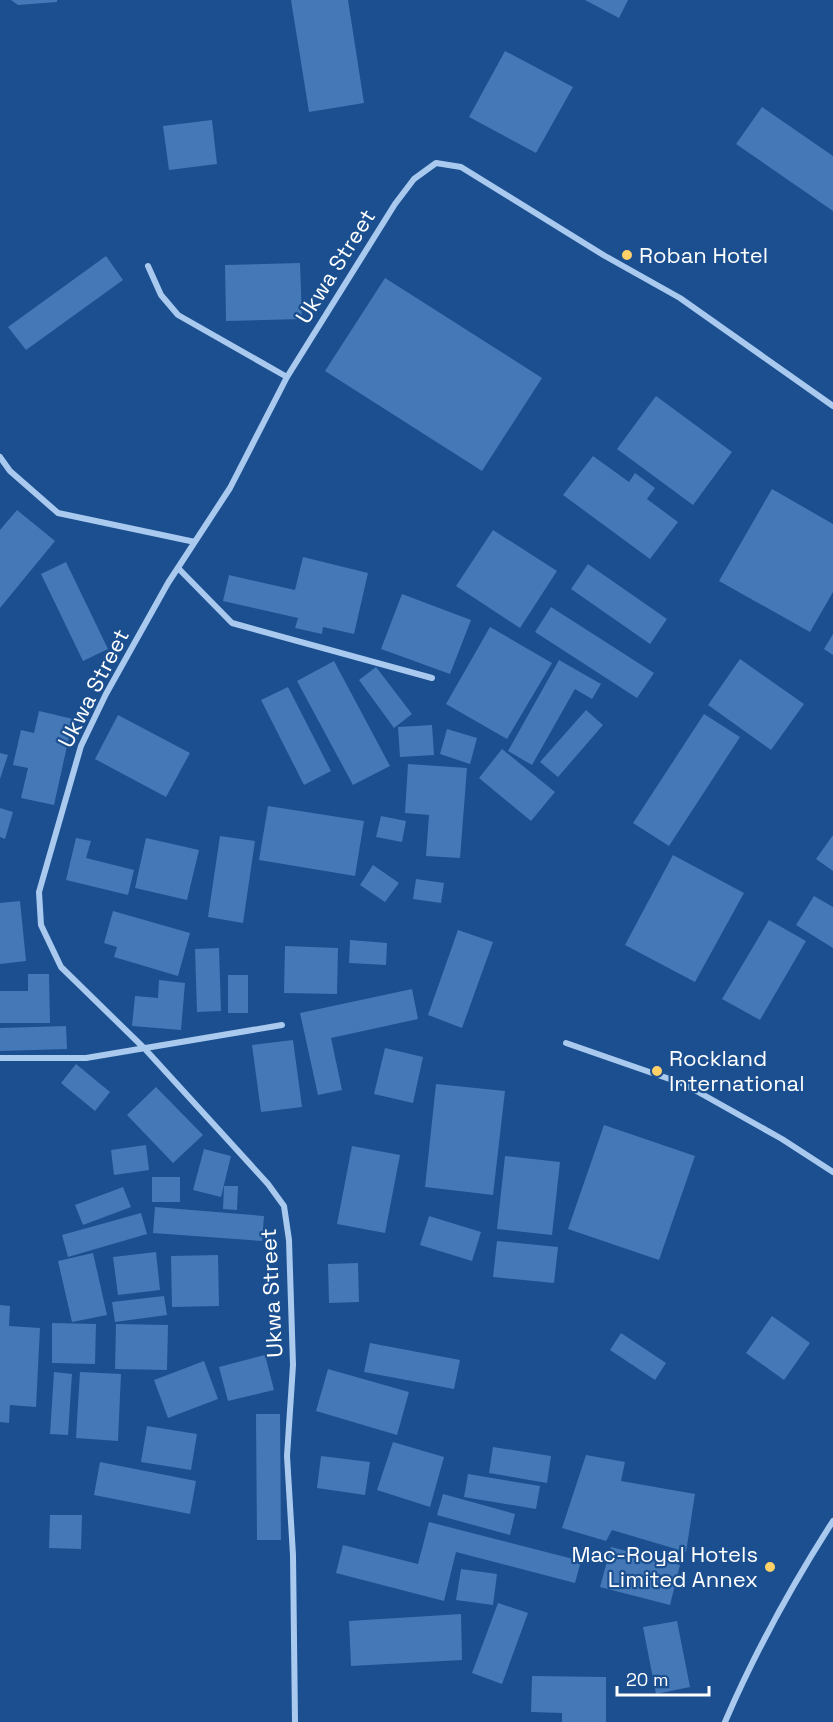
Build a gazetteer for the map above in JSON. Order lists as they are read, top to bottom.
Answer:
{
  "streets": {
    "street": ["Ukwa Street"]
  },
  "places": ["Roban Hotel", "Rockland International", "Mac-Royal Hotels Limited Annex"],
  "scale_bar": "20 m"
}
